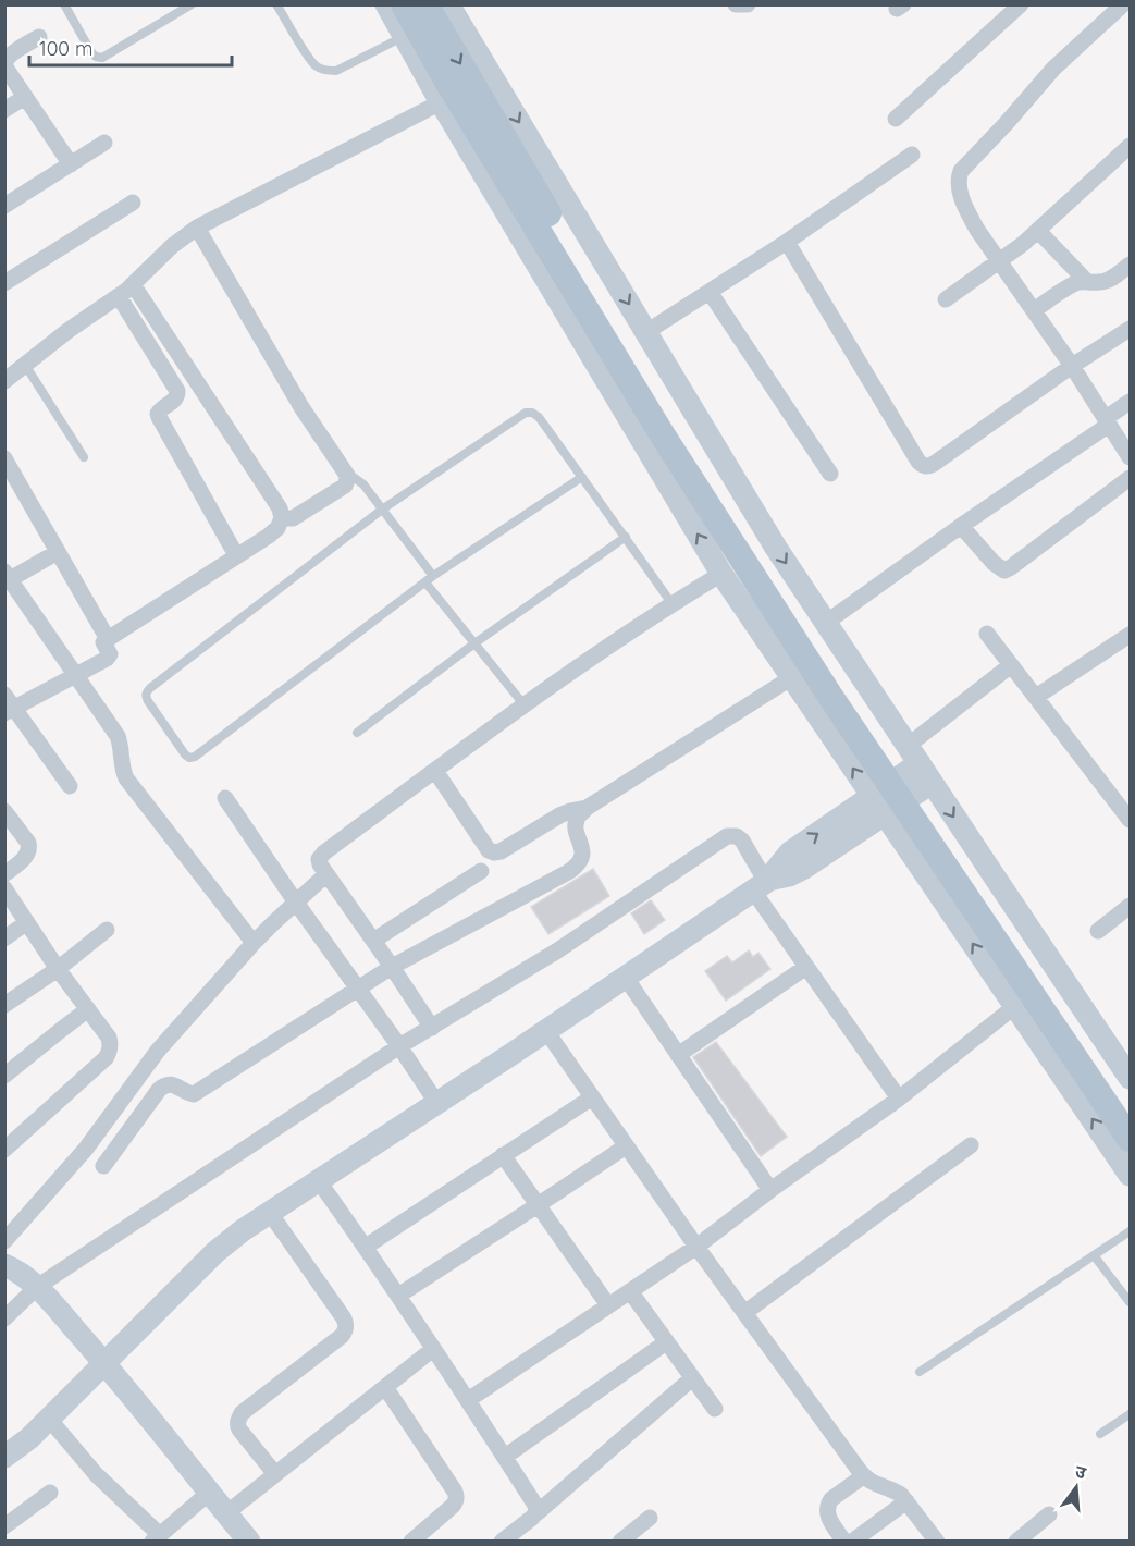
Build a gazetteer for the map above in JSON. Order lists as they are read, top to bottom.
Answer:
{
  "scale_bar": "100 m",
  "north": "top"
}
